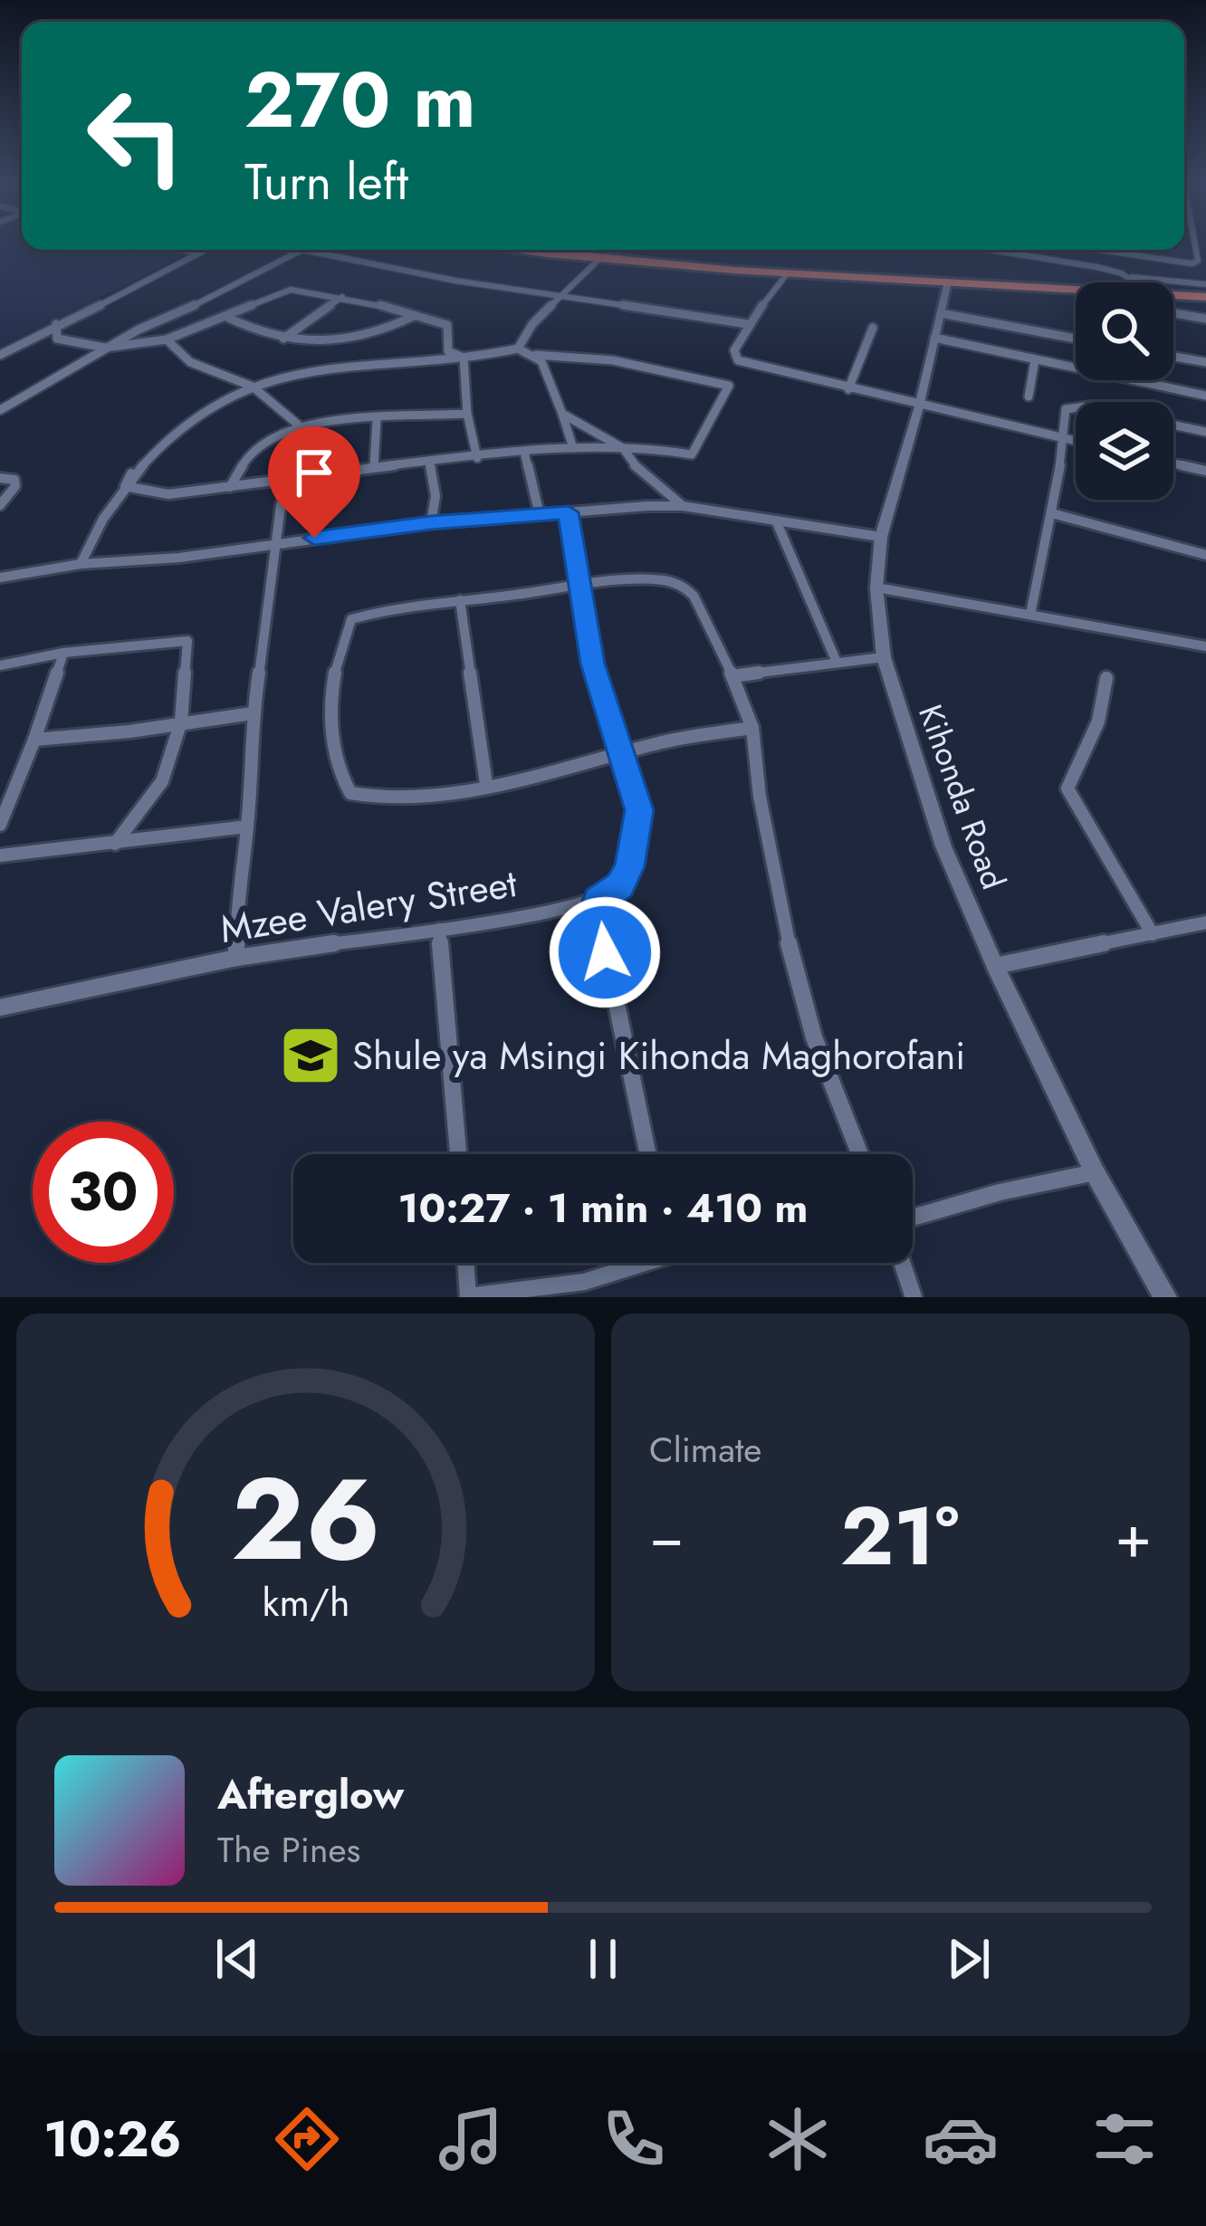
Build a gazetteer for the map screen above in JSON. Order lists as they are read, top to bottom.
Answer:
{
  "streets": {
    "street": ["Kihonda Road", "Mzee Valery Street"]
  },
  "places": {
    "school or university": ["Shule ya Msingi Kihonda Maghorofani"]
  },
  "page": {
    "turn": ["270 m", "Turn left"],
    "limit": "30",
    "trip": "10:27 · 1 min · 410 m",
    "tile": "Climate",
    "heat": ["−", "21°", "+"],
    "song": ["Afterglow", "The Pines"],
    "tabs": "10:26",
    "gauge": ["26", "km/h"]
  }
}
